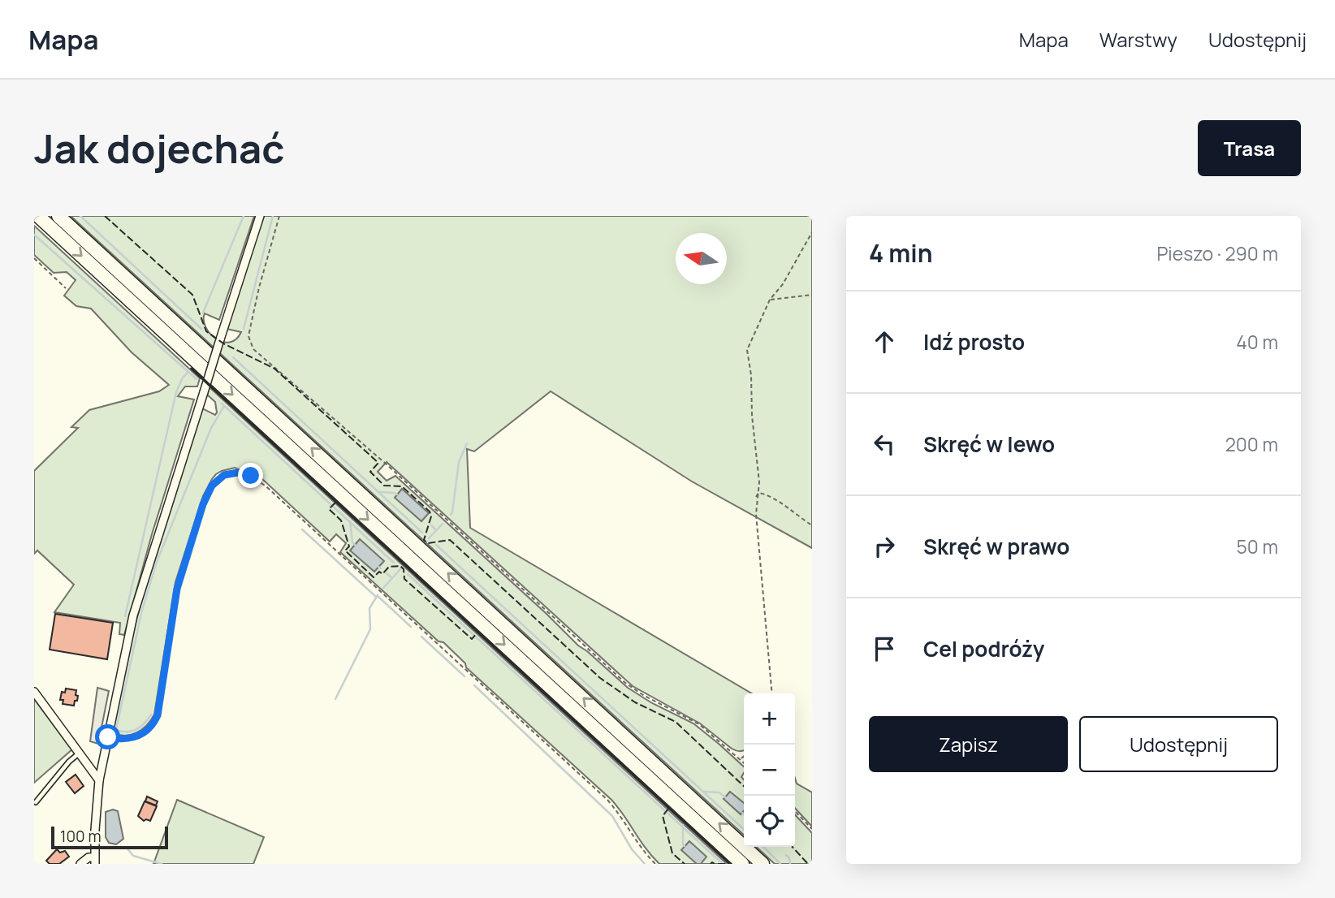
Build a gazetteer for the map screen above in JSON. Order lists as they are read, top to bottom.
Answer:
{
  "scale_bar": "100 m",
  "north": "left",
  "page": {
    "header": "Mapa",
    "nav": ["Mapa", "Warstwy", "Udostępnij"],
    "buttons": [
      "Trasa",
      ["Zapisz", "Udostępnij"]
    ],
    "title": "Jak dojechać",
    "heading": ["4 min", "Pieszo · 290 m"],
    "list": [
      ["Idź prosto", "40 m"],
      ["Skręć w lewo", "200 m"],
      ["Skręć w prawo", "50 m"],
      "Cel podróży"
    ],
    "map_buttons": ["+", "−"],
    "scale": "100 m"
  }
}
